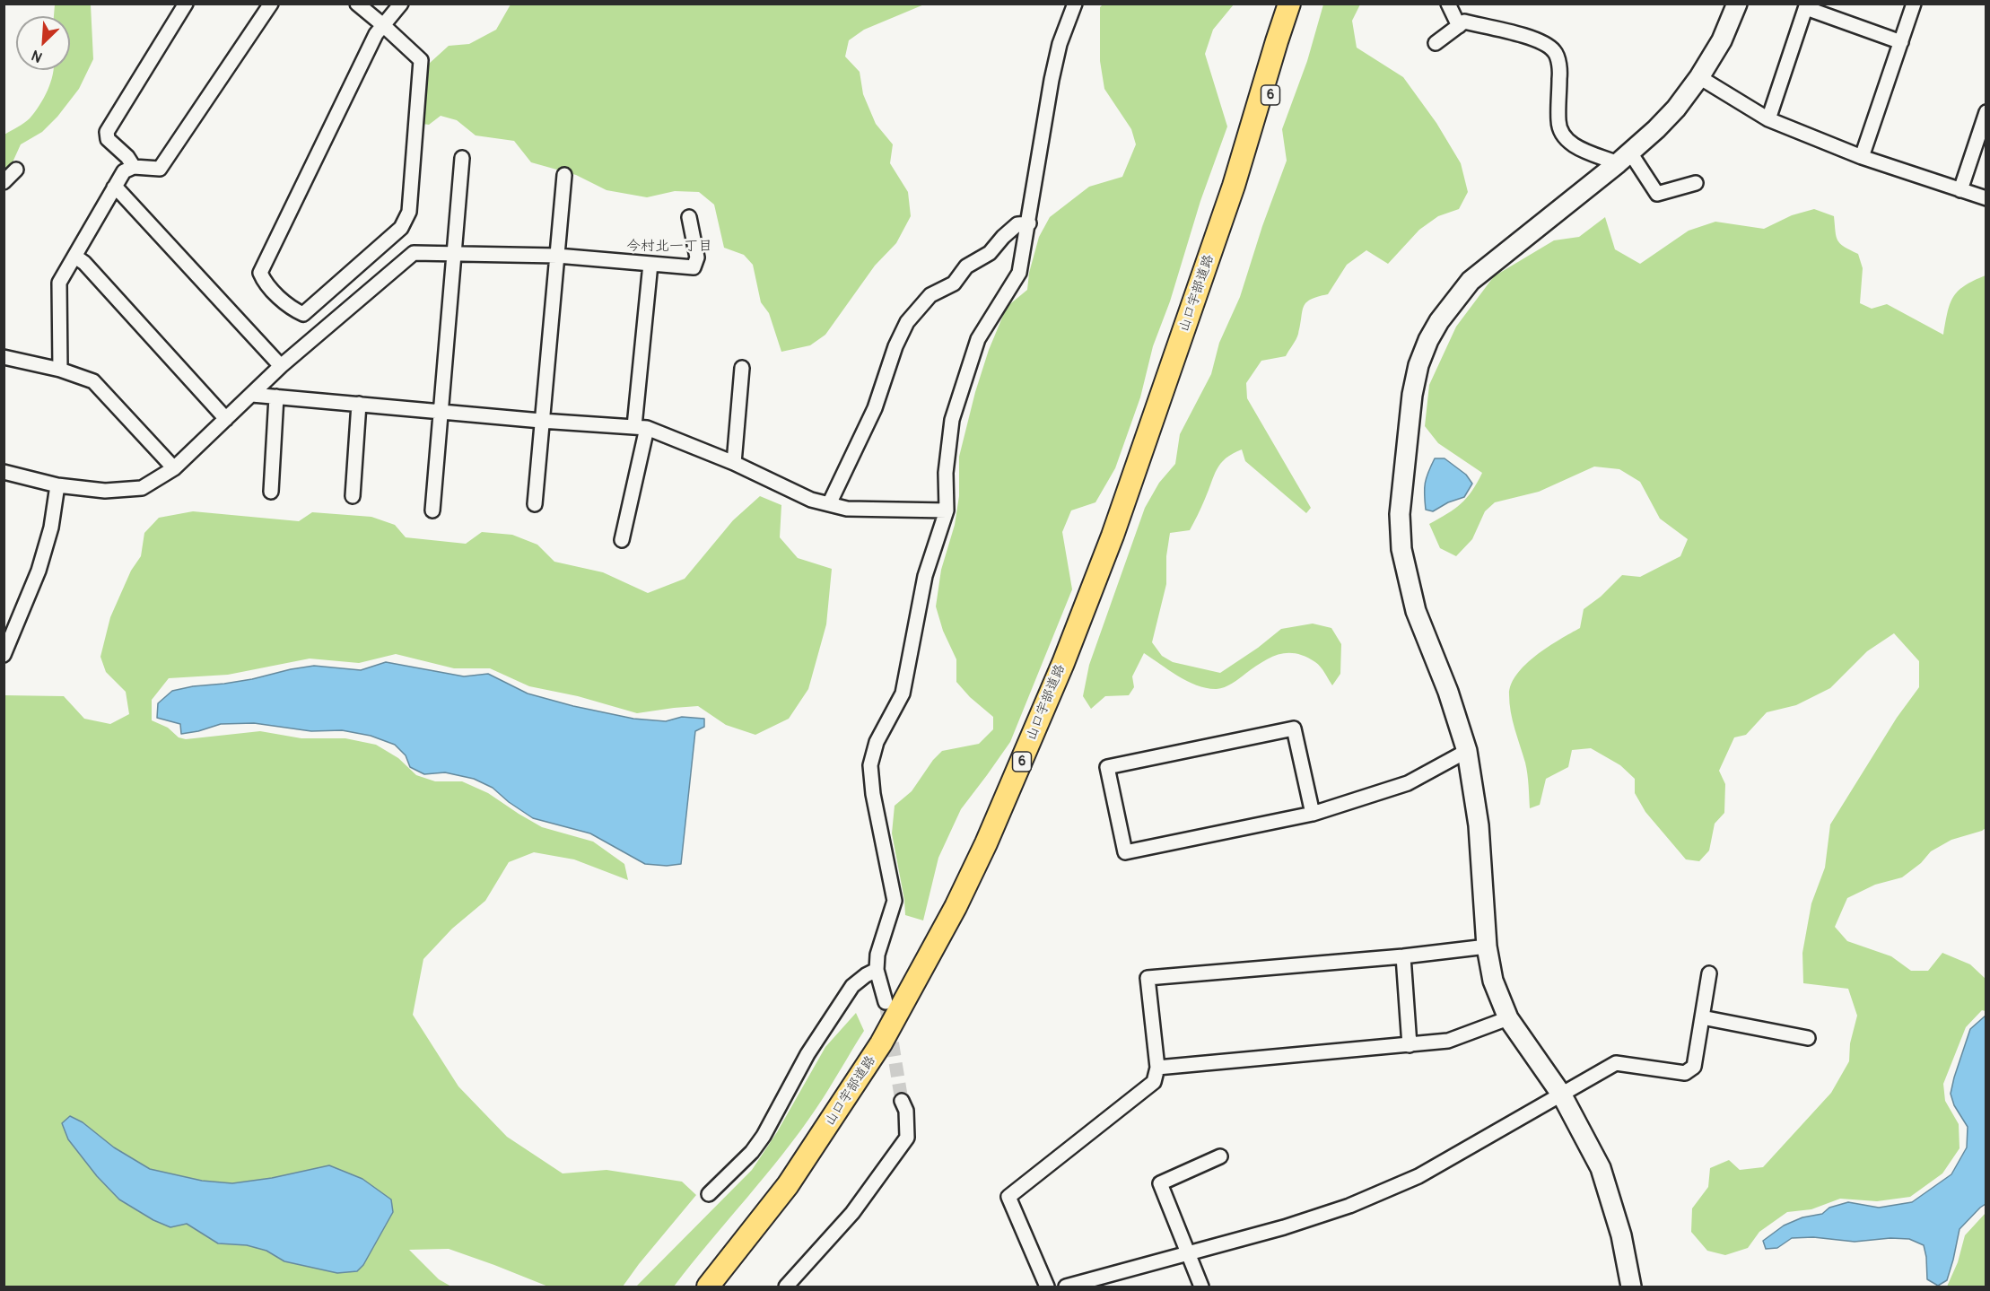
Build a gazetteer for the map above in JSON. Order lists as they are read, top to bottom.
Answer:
{
  "streets": {
    "main road": ["6", "山口宇部道路"]
  },
  "districts": ["今村北一丁目"],
  "north": "bottom left"
}
